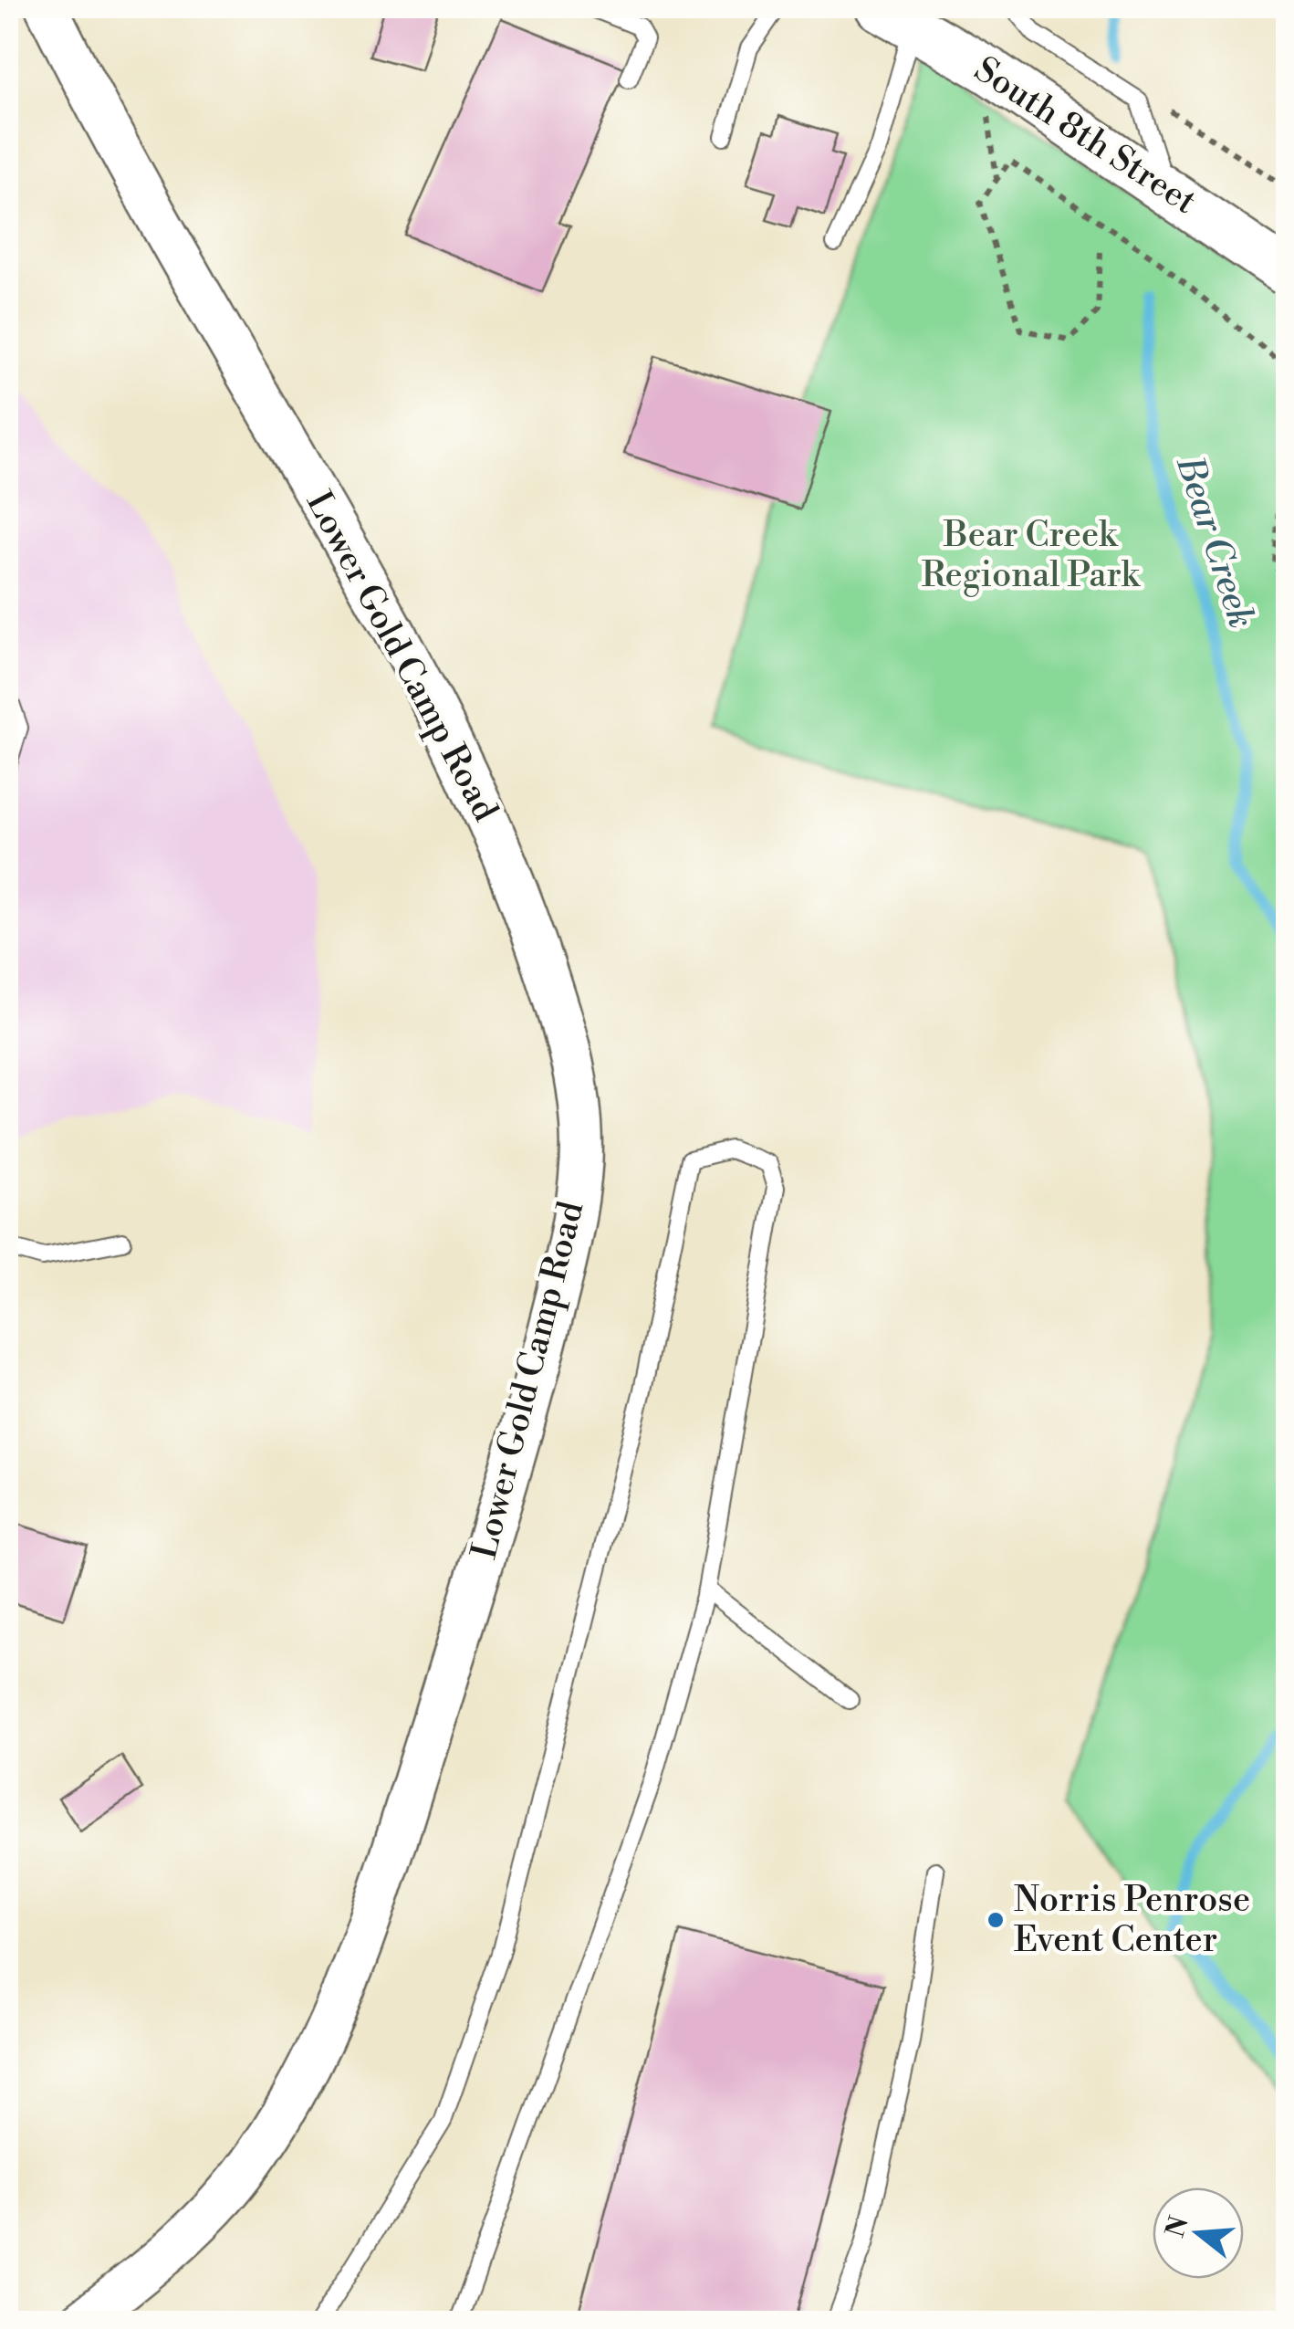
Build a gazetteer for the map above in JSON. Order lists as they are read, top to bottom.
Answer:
{
  "streets": {
    "main road": ["South 8th Street"],
    "street": ["Lower Gold Camp Road"]
  },
  "water": ["Bear Creek"],
  "parks": ["Bear Creek Regional Park"],
  "places": ["Norris Penrose Event Center"],
  "north": "left"
}
